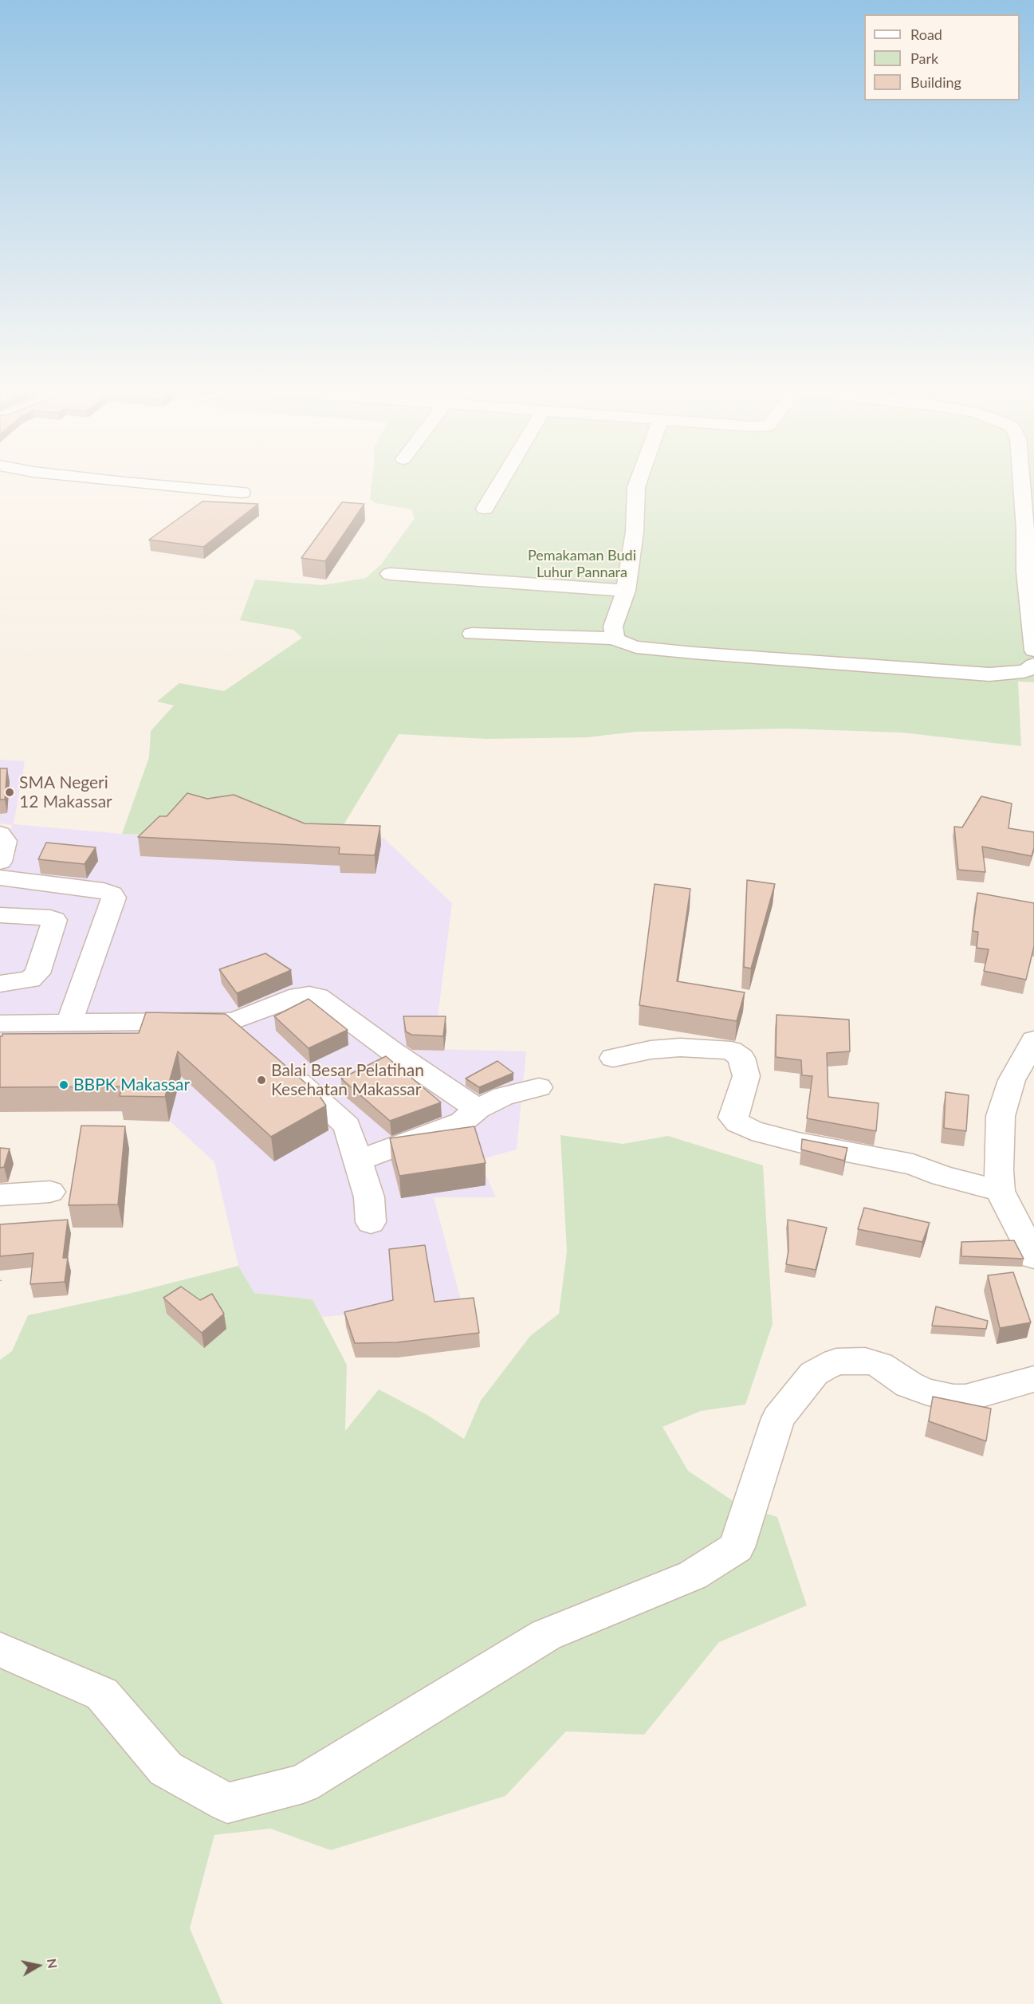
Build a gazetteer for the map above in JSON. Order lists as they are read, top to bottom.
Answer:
{
  "parks": ["Pemakaman Budi Luhur Pannara"],
  "places": ["SMA Negeri 12 Makassar", "Balai Besar Pelatihan Kesehatan Makassar", "BBPK Makassar"],
  "legend": ["Road", "Park", "Building"],
  "north": "right"
}
